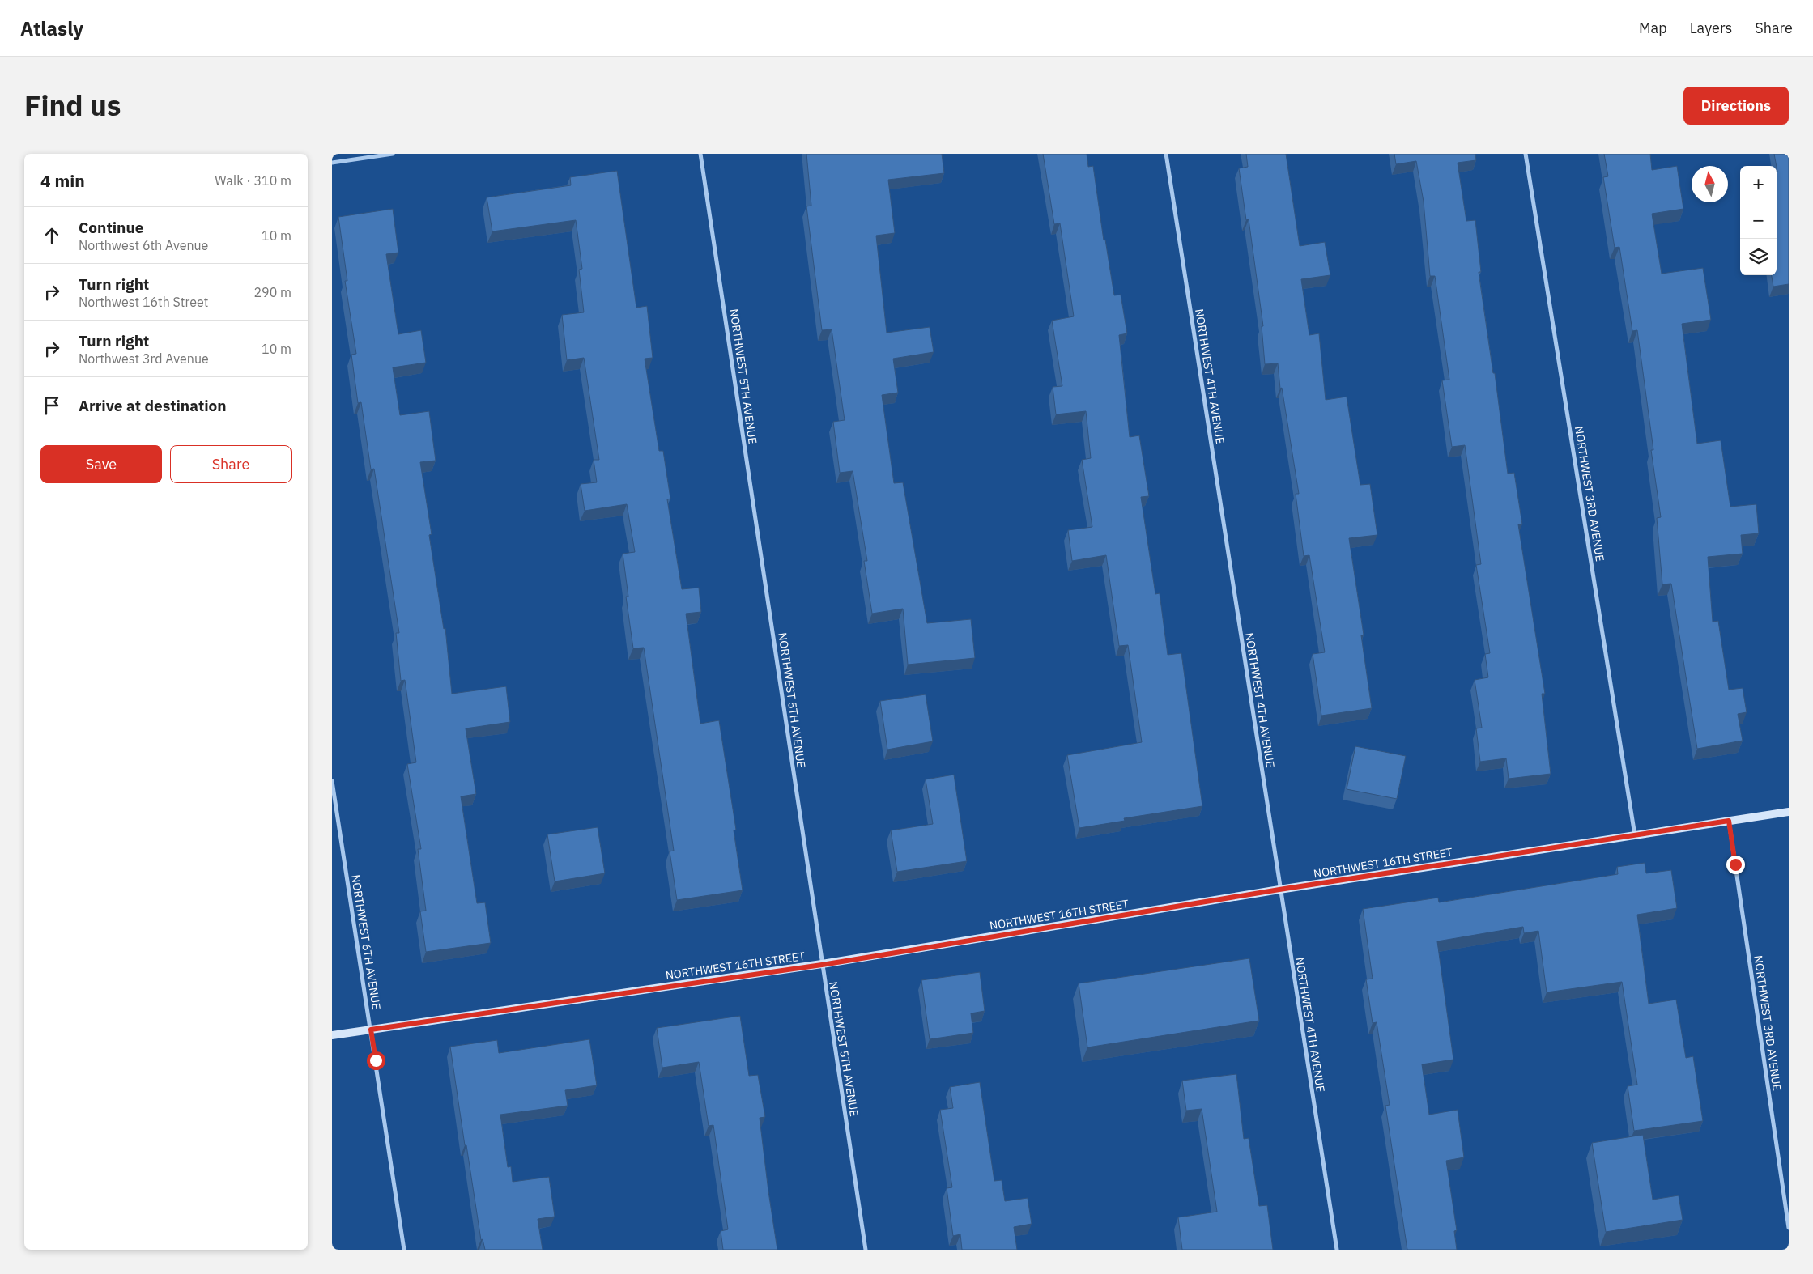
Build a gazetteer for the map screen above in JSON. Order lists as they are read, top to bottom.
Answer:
{
  "streets": {
    "street": [
      "NORTHWEST 5TH AVENUE",
      "NORTHWEST 4TH AVENUE",
      "NORTHWEST 3RD AVENUE",
      "NORTHWEST 16TH STREET",
      "NORTHWEST 6TH AVENUE"
    ]
  },
  "crossings": [
    ["NORTHWEST 5TH AVENUE", "NORTHWEST 16TH STREET"],
    ["NORTHWEST 4TH AVENUE", "NORTHWEST 16TH STREET"],
    ["NORTHWEST 3RD AVENUE", "NORTHWEST 16TH STREET"],
    ["NORTHWEST 16TH STREET", "NORTHWEST 6TH AVENUE"]
  ],
  "north": "top",
  "page": {
    "header": "Atlasly",
    "nav": ["Map", "Layers", "Share"],
    "title": "Find us",
    "buttons": [
      "Directions",
      ["Save", "Share"]
    ],
    "heading": ["4 min", "Walk · 310 m"],
    "map_buttons": ["+", "−"],
    "list": [
      ["Continue", "Northwest 6th Avenue", "10 m"],
      ["Turn right", "Northwest 16th Street", "290 m"],
      ["Turn right", "Northwest 3rd Avenue", "10 m"],
      "Arrive at destination"
    ]
  }
}
